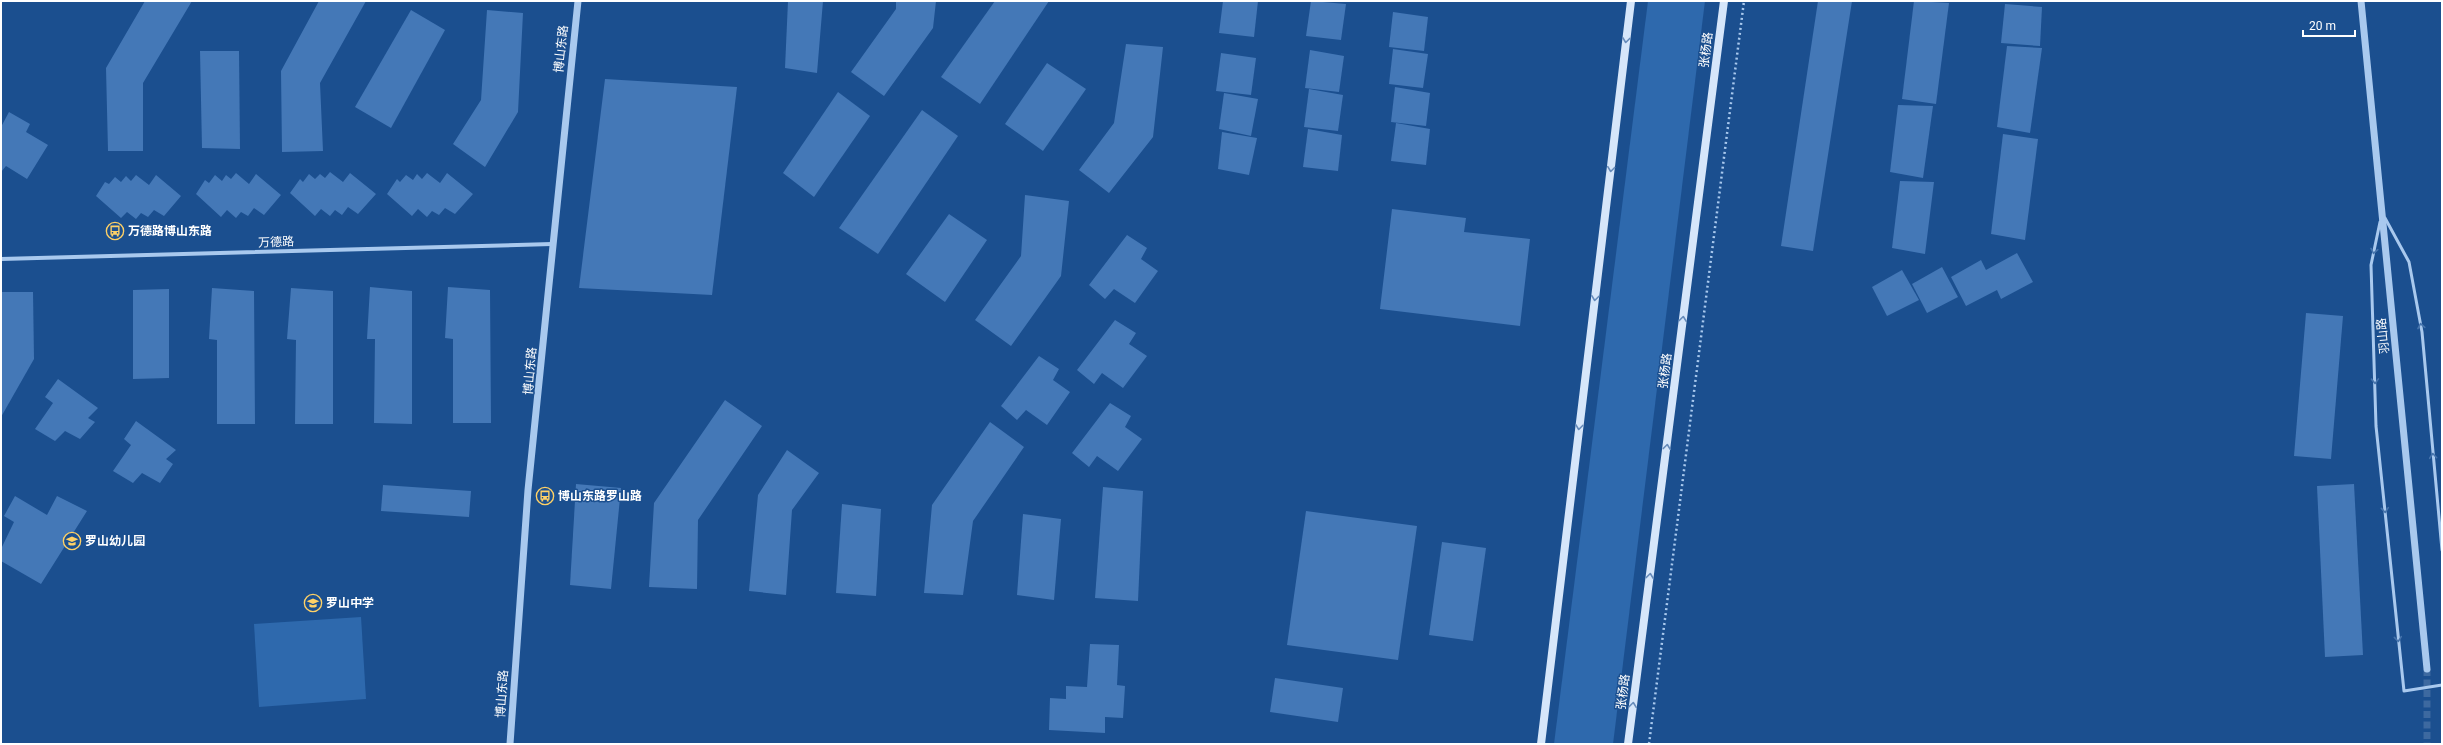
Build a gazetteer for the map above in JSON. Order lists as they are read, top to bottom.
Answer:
{
  "streets": {
    "main road": ["张杨路"],
    "street": ["博山东路", "万德路", "羽山路"]
  },
  "crossings": [
    ["博山东路", "万德路"]
  ],
  "one_way": ["张杨路"],
  "places": {
    "bus stop": ["万德路博山东路", "博山东路罗山路"],
    "school or university": ["罗山幼儿园", "罗山中学"]
  },
  "scale_bar": "20 m"
}
